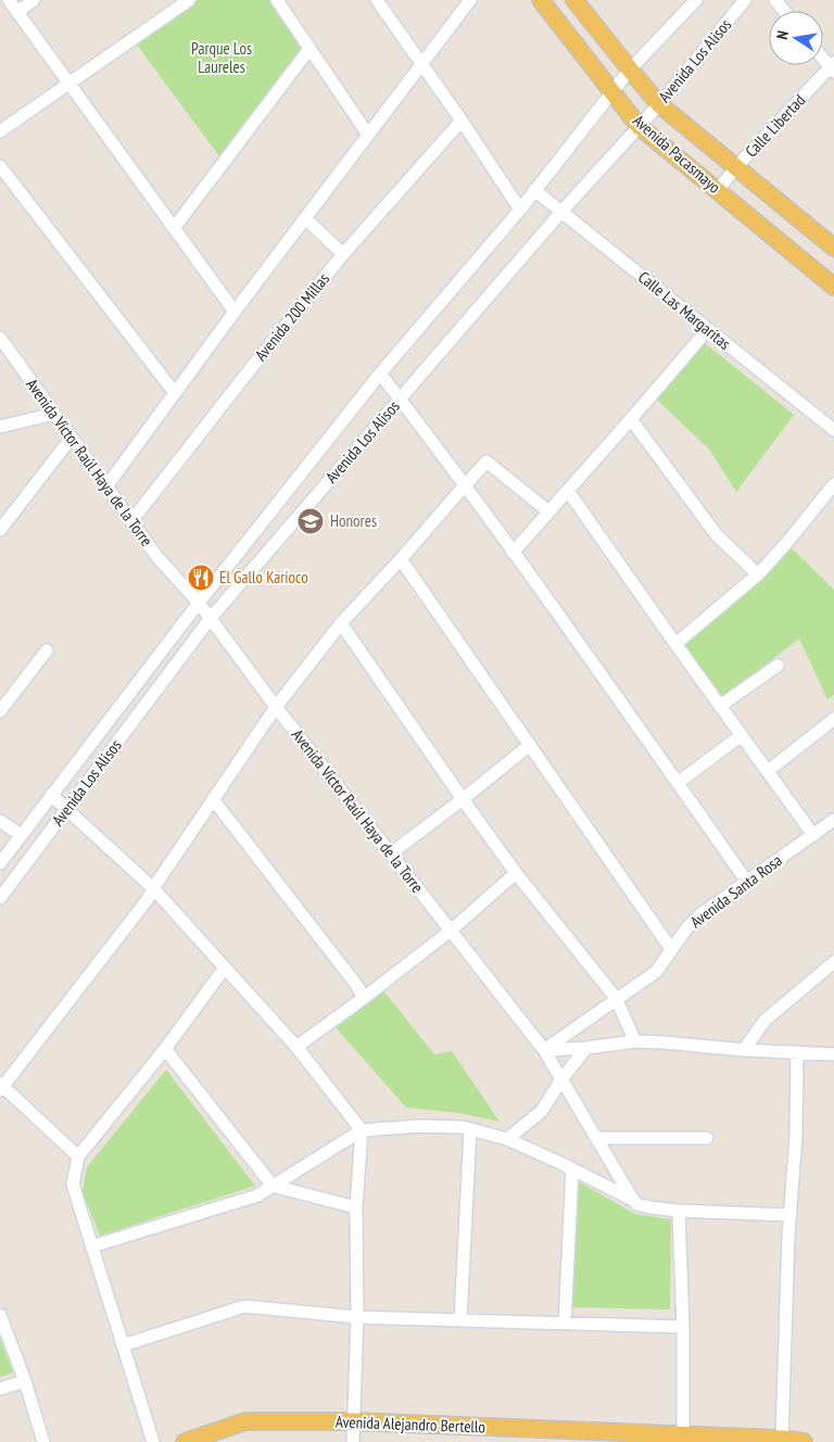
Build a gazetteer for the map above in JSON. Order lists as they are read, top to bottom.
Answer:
{
  "streets": {
    "main road": ["Avenida Pacasmayo", "Avenida Alejandro Bertello"],
    "street": [
      "Avenida Los Alisos",
      "Calle Libertad",
      "Calle Las Margaritas",
      "Avenida 200 Millas",
      "Avenida Víctor Raúl Haya de la Torre",
      "Avenida Santa Rosa"
    ]
  },
  "crossings": [
    ["Avenida Los Alisos", "Avenida Pacasmayo"],
    ["Avenida Los Alisos", "Calle Las Margaritas"],
    ["Avenida Los Alisos", "Avenida Víctor Raúl Haya de la Torre"],
    ["Calle Libertad", "Avenida Pacasmayo"],
    ["Avenida 200 Millas", "Avenida Víctor Raúl Haya de la Torre"],
    ["Avenida Víctor Raúl Haya de la Torre", "Avenida Santa Rosa"]
  ],
  "parks": ["Parque Los Laureles"],
  "places": {
    "school or university": ["Honores"],
    "restaurant": ["El Gallo Karioco"]
  },
  "north": "left"
}
